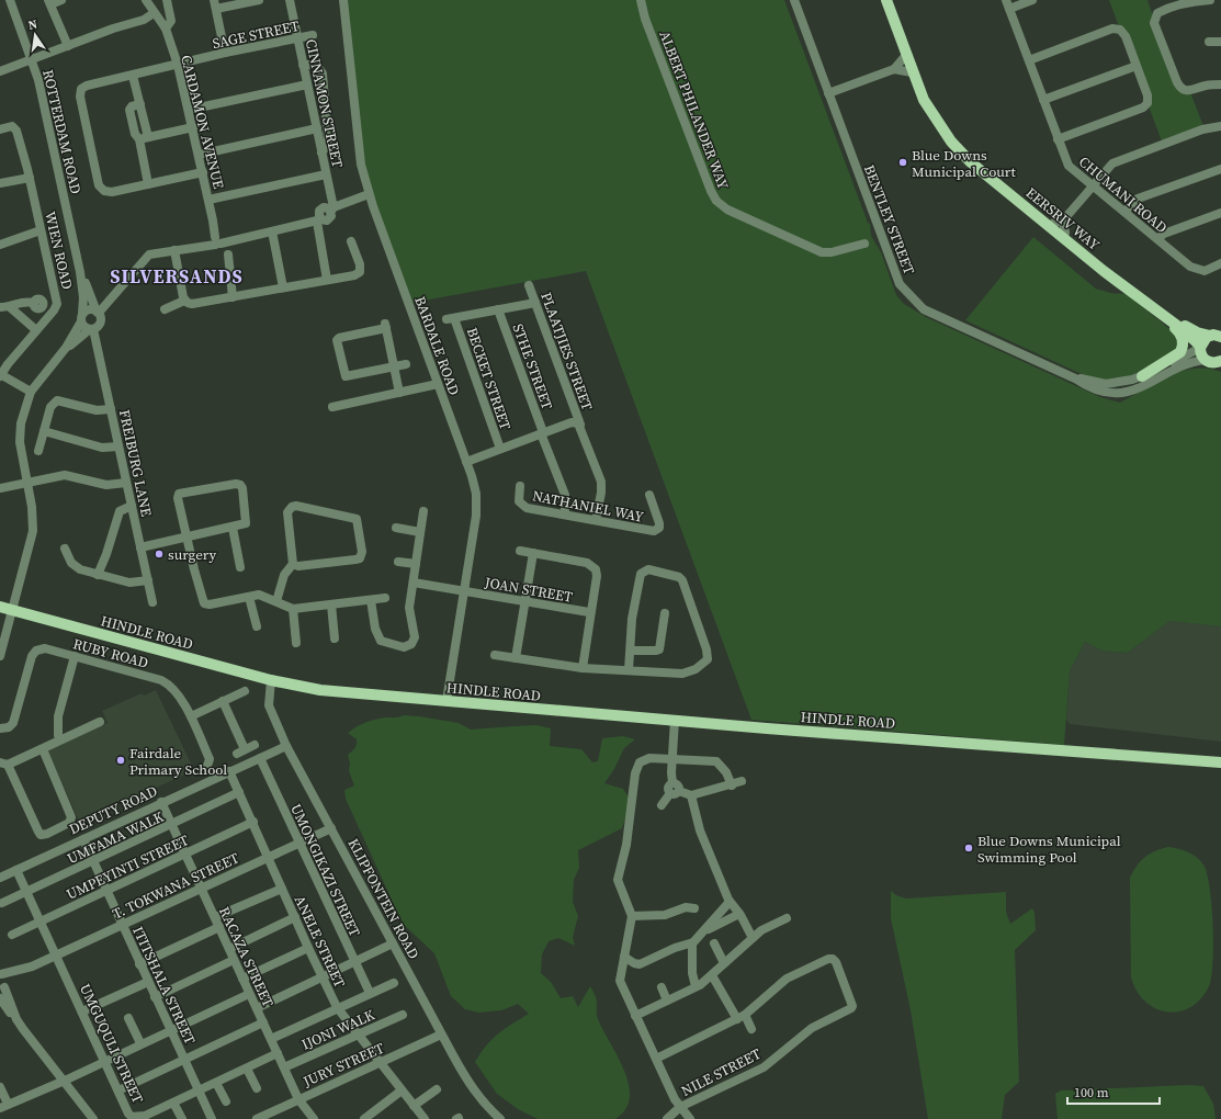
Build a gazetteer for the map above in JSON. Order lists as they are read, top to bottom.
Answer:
{
  "streets": {
    "main road": ["EERSRIV WAY", "HINDLE ROAD"],
    "street": [
      "SAGE STREET",
      "CINNAMON STREET",
      "ALBERT PHILANDER WAY",
      "CARDAMON AVENUE",
      "ROTTERDAM ROAD",
      "CHUMANI ROAD",
      "BENTLEY STREET",
      "WIEN ROAD",
      "BARDALE ROAD",
      "PLAATJIES STREET",
      "STHE STREET",
      "BECKET STREET",
      "FREIBURG LANE",
      "NATHANIEL WAY",
      "JOAN STREET",
      "RUBY ROAD",
      "DEPUTY ROAD",
      "UMFAMA WALK",
      "UMPEYINTI STREET",
      "UMONGIKAZI STREET",
      "T. TOKWANA STREET",
      "KLIPFONTEIN ROAD",
      "ANELE STREET",
      "RACAZA STREET",
      "ITITSHALA STREET",
      "IJONI WALK",
      "UMGUQULI STREET",
      "JURY STREET",
      "NILE STREET"
    ]
  },
  "crossings": [
    ["SAGE STREET", "CINNAMON STREET"],
    ["SAGE STREET", "CARDAMON AVENUE"],
    ["ROTTERDAM ROAD", "FREIBURG LANE"],
    ["EERSRIV WAY", "BENTLEY STREET"],
    ["BARDALE ROAD", "JOAN STREET"],
    ["BARDALE ROAD", "HINDLE ROAD"],
    ["PLAATJIES STREET", "NATHANIEL WAY"],
    ["STHE STREET", "BECKET STREET"],
    ["STHE STREET", "NATHANIEL WAY"],
    ["HINDLE ROAD", "KLIPFONTEIN ROAD"],
    ["DEPUTY ROAD", "UMONGIKAZI STREET"],
    ["DEPUTY ROAD", "KLIPFONTEIN ROAD"],
    ["DEPUTY ROAD", "ANELE STREET"],
    ["DEPUTY ROAD", "RACAZA STREET"],
    ["DEPUTY ROAD", "ITITSHALA STREET"],
    ["DEPUTY ROAD", "UMGUQULI STREET"],
    ["UMFAMA WALK", "ANELE STREET"],
    ["UMFAMA WALK", "RACAZA STREET"],
    ["UMFAMA WALK", "ITITSHALA STREET"],
    ["UMFAMA WALK", "UMGUQULI STREET"],
    ["UMPEYINTI STREET", "ANELE STREET"],
    ["UMPEYINTI STREET", "RACAZA STREET"],
    ["UMPEYINTI STREET", "ITITSHALA STREET"],
    ["UMPEYINTI STREET", "UMGUQULI STREET"],
    ["UMONGIKAZI STREET", "T. TOKWANA STREET"],
    ["T. TOKWANA STREET", "KLIPFONTEIN ROAD"],
    ["T. TOKWANA STREET", "ANELE STREET"],
    ["T. TOKWANA STREET", "RACAZA STREET"],
    ["T. TOKWANA STREET", "ITITSHALA STREET"],
    ["T. TOKWANA STREET", "UMGUQULI STREET"],
    ["KLIPFONTEIN ROAD", "JURY STREET"],
    ["ANELE STREET", "IJONI WALK"],
    ["ANELE STREET", "JURY STREET"],
    ["RACAZA STREET", "IJONI WALK"],
    ["RACAZA STREET", "UMGUQULI STREET"],
    ["RACAZA STREET", "JURY STREET"],
    ["ITITSHALA STREET", "UMGUQULI STREET"]
  ],
  "districts": ["SILVERSANDS"],
  "places": [
    "Blue Downs Municipal Court",
    "surgery",
    "Fairdale Primary School",
    "Blue Downs Municipal Swimming Pool"
  ],
  "scale_bar": "100 m",
  "north": "top"
}
